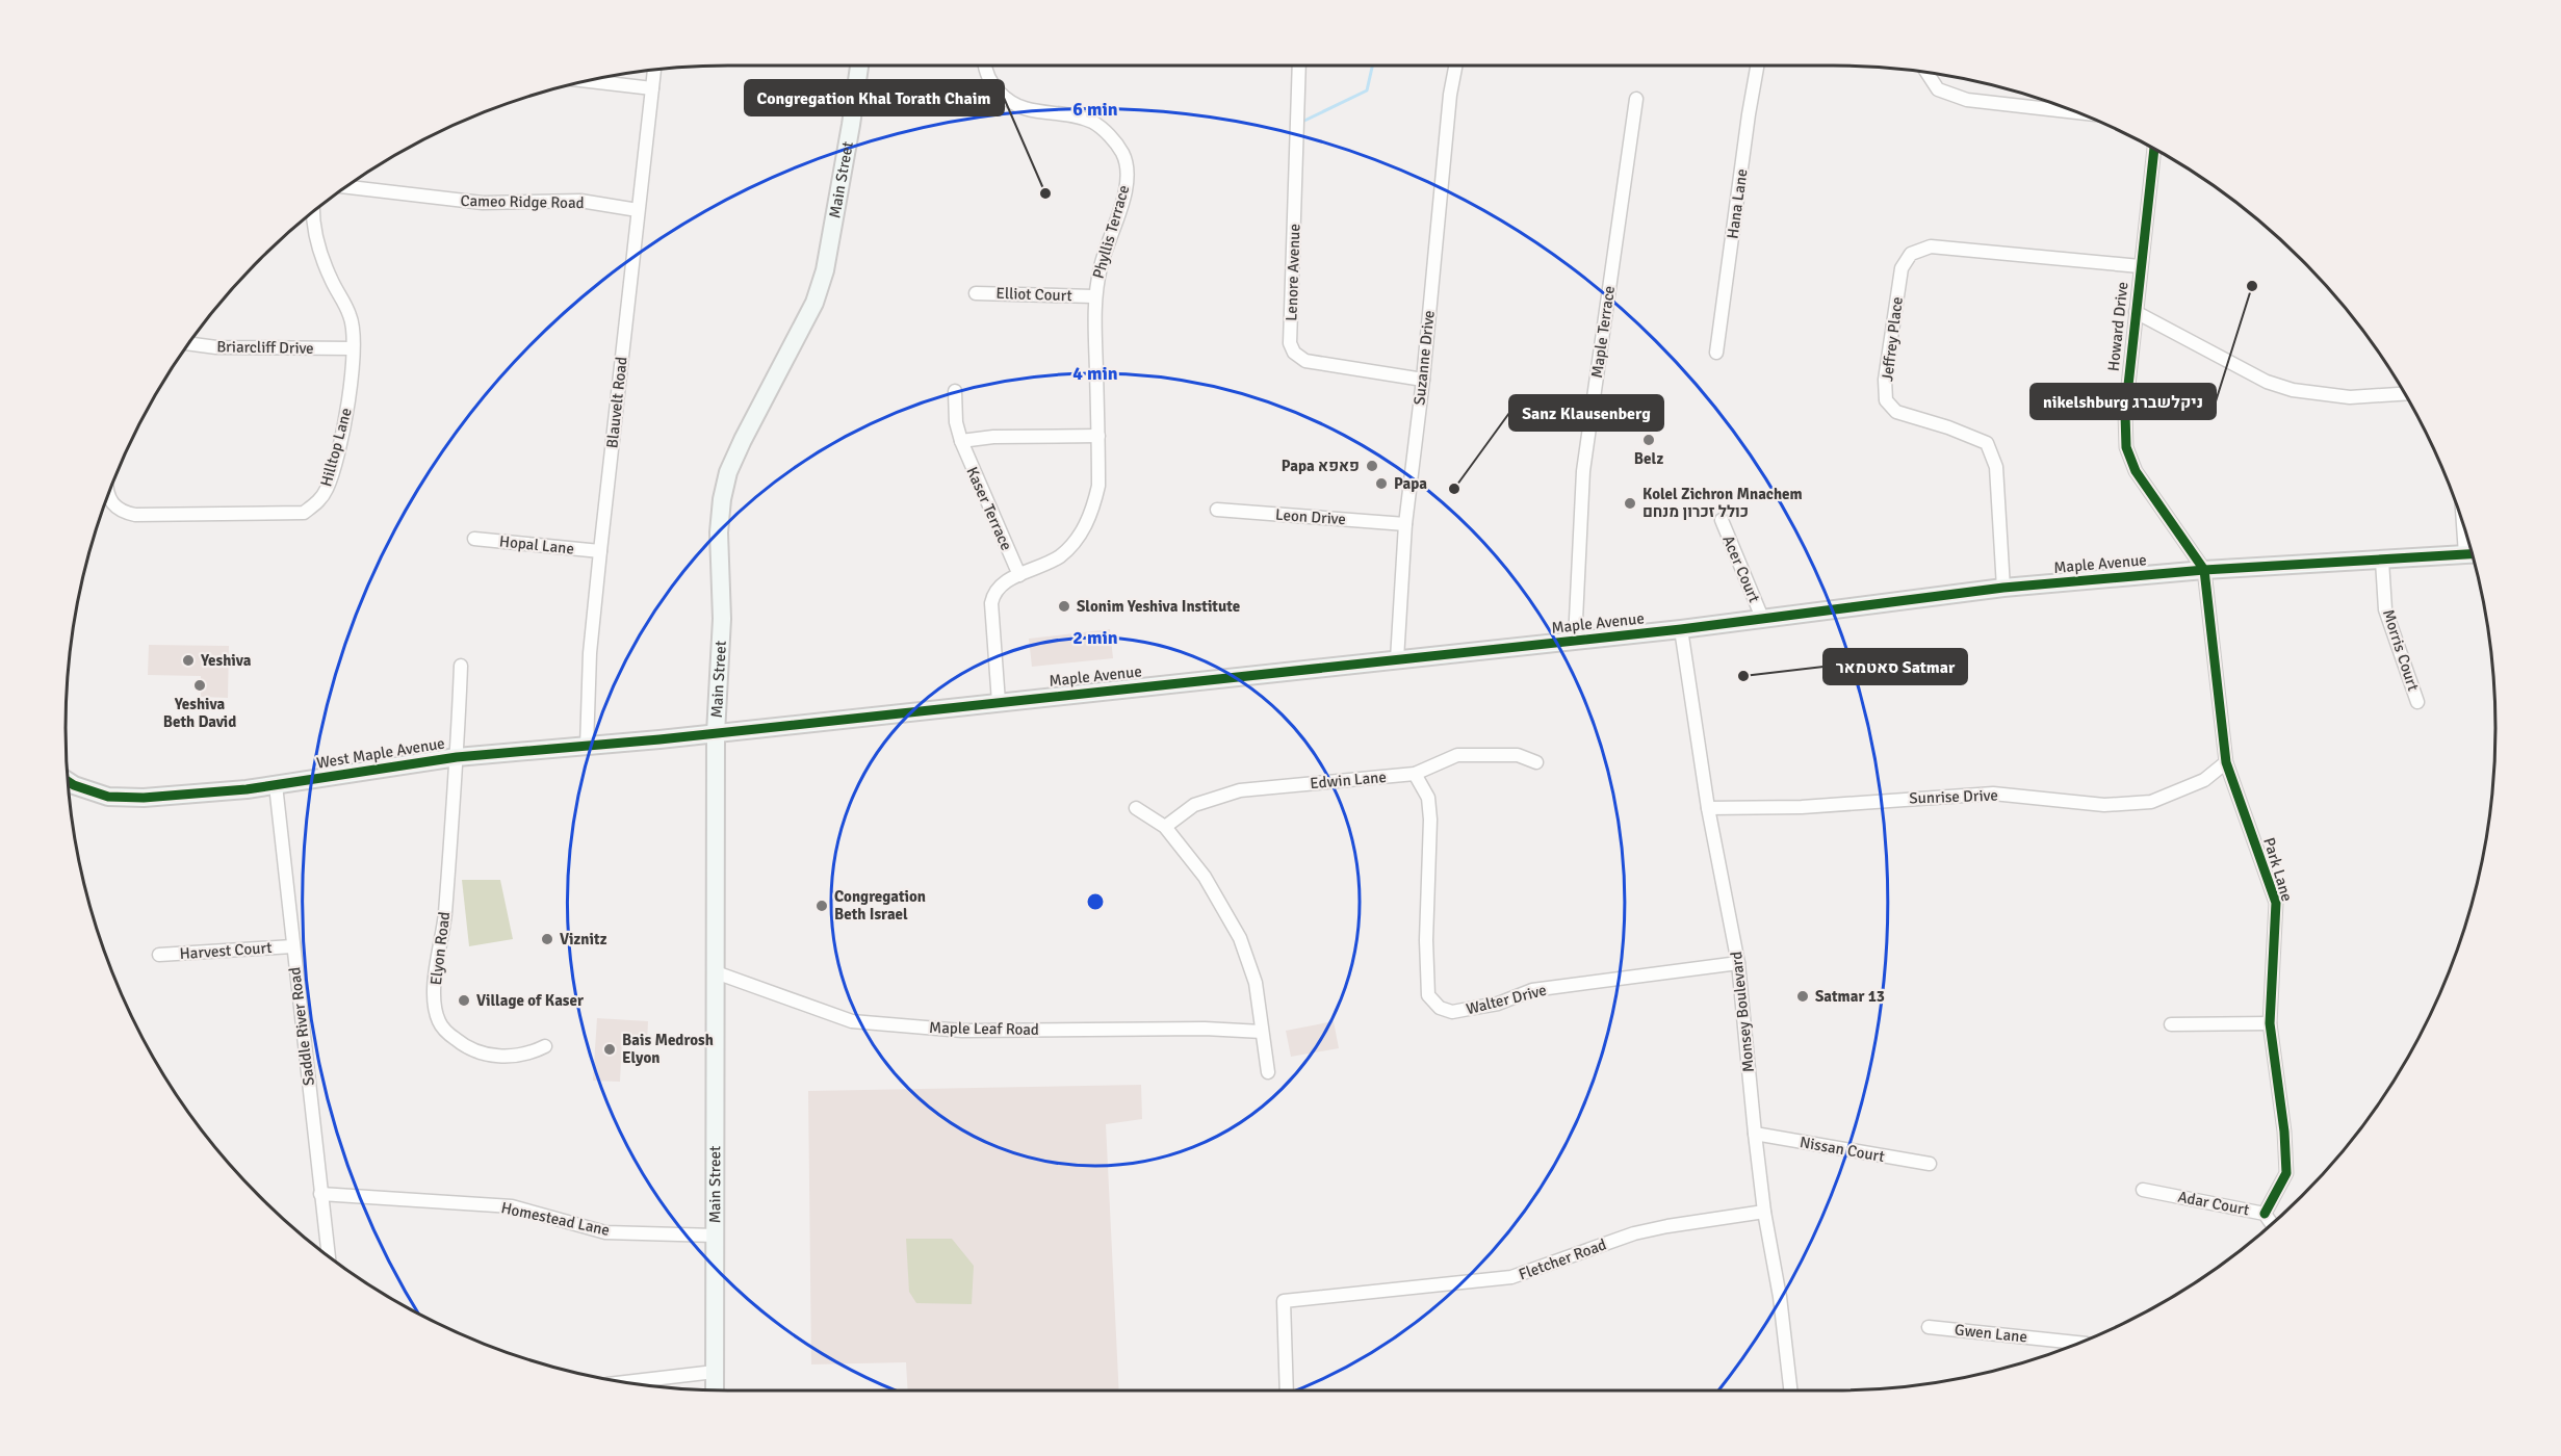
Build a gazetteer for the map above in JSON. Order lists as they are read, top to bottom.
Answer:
{
  "streets": {
    "street": [
      "Main Street",
      "Cameo Ridge Road",
      "Hana Lane",
      "Phyllis Terrace",
      "Lenore Avenue",
      "Elliot Court",
      "Howard Drive",
      "Maple Terrace",
      "Jeffrey Place",
      "Briarcliff Drive",
      "Suzanne Drive",
      "Blauvelt Road",
      "Hilltop Lane",
      "Kaser Terrace",
      "Leon Drive",
      "Hopal Lane",
      "Maple Avenue",
      "Acer Court",
      "Morris Court",
      "West Maple Avenue",
      "Edwin Lane",
      "Sunrise Drive",
      "Park Lane",
      "Elyon Road",
      "Harvest Court",
      "Walter Drive",
      "Monsey Boulevard",
      "Saddle River Road",
      "Maple Leaf Road",
      "Nissan Court",
      "Adar Court",
      "Homestead Lane",
      "Fletcher Road",
      "Gwen Lane"
    ]
  },
  "crossings": [
    ["Main Street", "Maple Avenue"],
    ["Main Street", "West Maple Avenue"],
    ["Main Street", "Maple Leaf Road"],
    ["Main Street", "Homestead Lane"],
    ["Cameo Ridge Road", "Blauvelt Road"],
    ["Phyllis Terrace", "Elliot Court"],
    ["Phyllis Terrace", "Kaser Terrace"],
    ["Phyllis Terrace", "Maple Avenue"],
    ["Lenore Avenue", "Suzanne Drive"],
    ["Howard Drive", "Jeffrey Place"],
    ["Howard Drive", "Maple Avenue"],
    ["Howard Drive", "Park Lane"],
    ["Maple Terrace", "Maple Avenue"],
    ["Jeffrey Place", "Maple Avenue"],
    ["Briarcliff Drive", "Hilltop Lane"],
    ["Suzanne Drive", "Leon Drive"],
    ["Suzanne Drive", "Maple Avenue"],
    ["Blauvelt Road", "Hopal Lane"],
    ["Blauvelt Road", "West Maple Avenue"],
    ["Maple Avenue", "Acer Court"],
    ["Maple Avenue", "Morris Court"],
    ["Maple Avenue", "West Maple Avenue"],
    ["Maple Avenue", "Park Lane"],
    ["Maple Avenue", "Monsey Boulevard"],
    ["West Maple Avenue", "Elyon Road"],
    ["West Maple Avenue", "Saddle River Road"],
    ["Edwin Lane", "Walter Drive"],
    ["Sunrise Drive", "Park Lane"],
    ["Sunrise Drive", "Monsey Boulevard"],
    ["Park Lane", "Adar Court"],
    ["Harvest Court", "Saddle River Road"],
    ["Walter Drive", "Monsey Boulevard"],
    ["Monsey Boulevard", "Nissan Court"],
    ["Monsey Boulevard", "Fletcher Road"],
    ["Saddle River Road", "Homestead Lane"]
  ],
  "places": [
    "Congregation Khal Torath Chaim",
    "nikelshburg ניקלשברג",
    "Belz",
    "Papa פאפא",
    "Papa",
    "Sanz Klausenberg",
    "Kolel Zichron Mnachem כולל זכרון מנחם",
    "Slonim Yeshiva Institute",
    "Yeshiva",
    "סאטמאר Satmar",
    "Yeshiva Beth David",
    "Congregation Beth Israel",
    "Viznitz",
    "Satmar 13",
    "Village of Kaser",
    "Bais Medrosh Elyon"
  ],
  "rings": ["6 min", "4 min", "2 min"]
}
